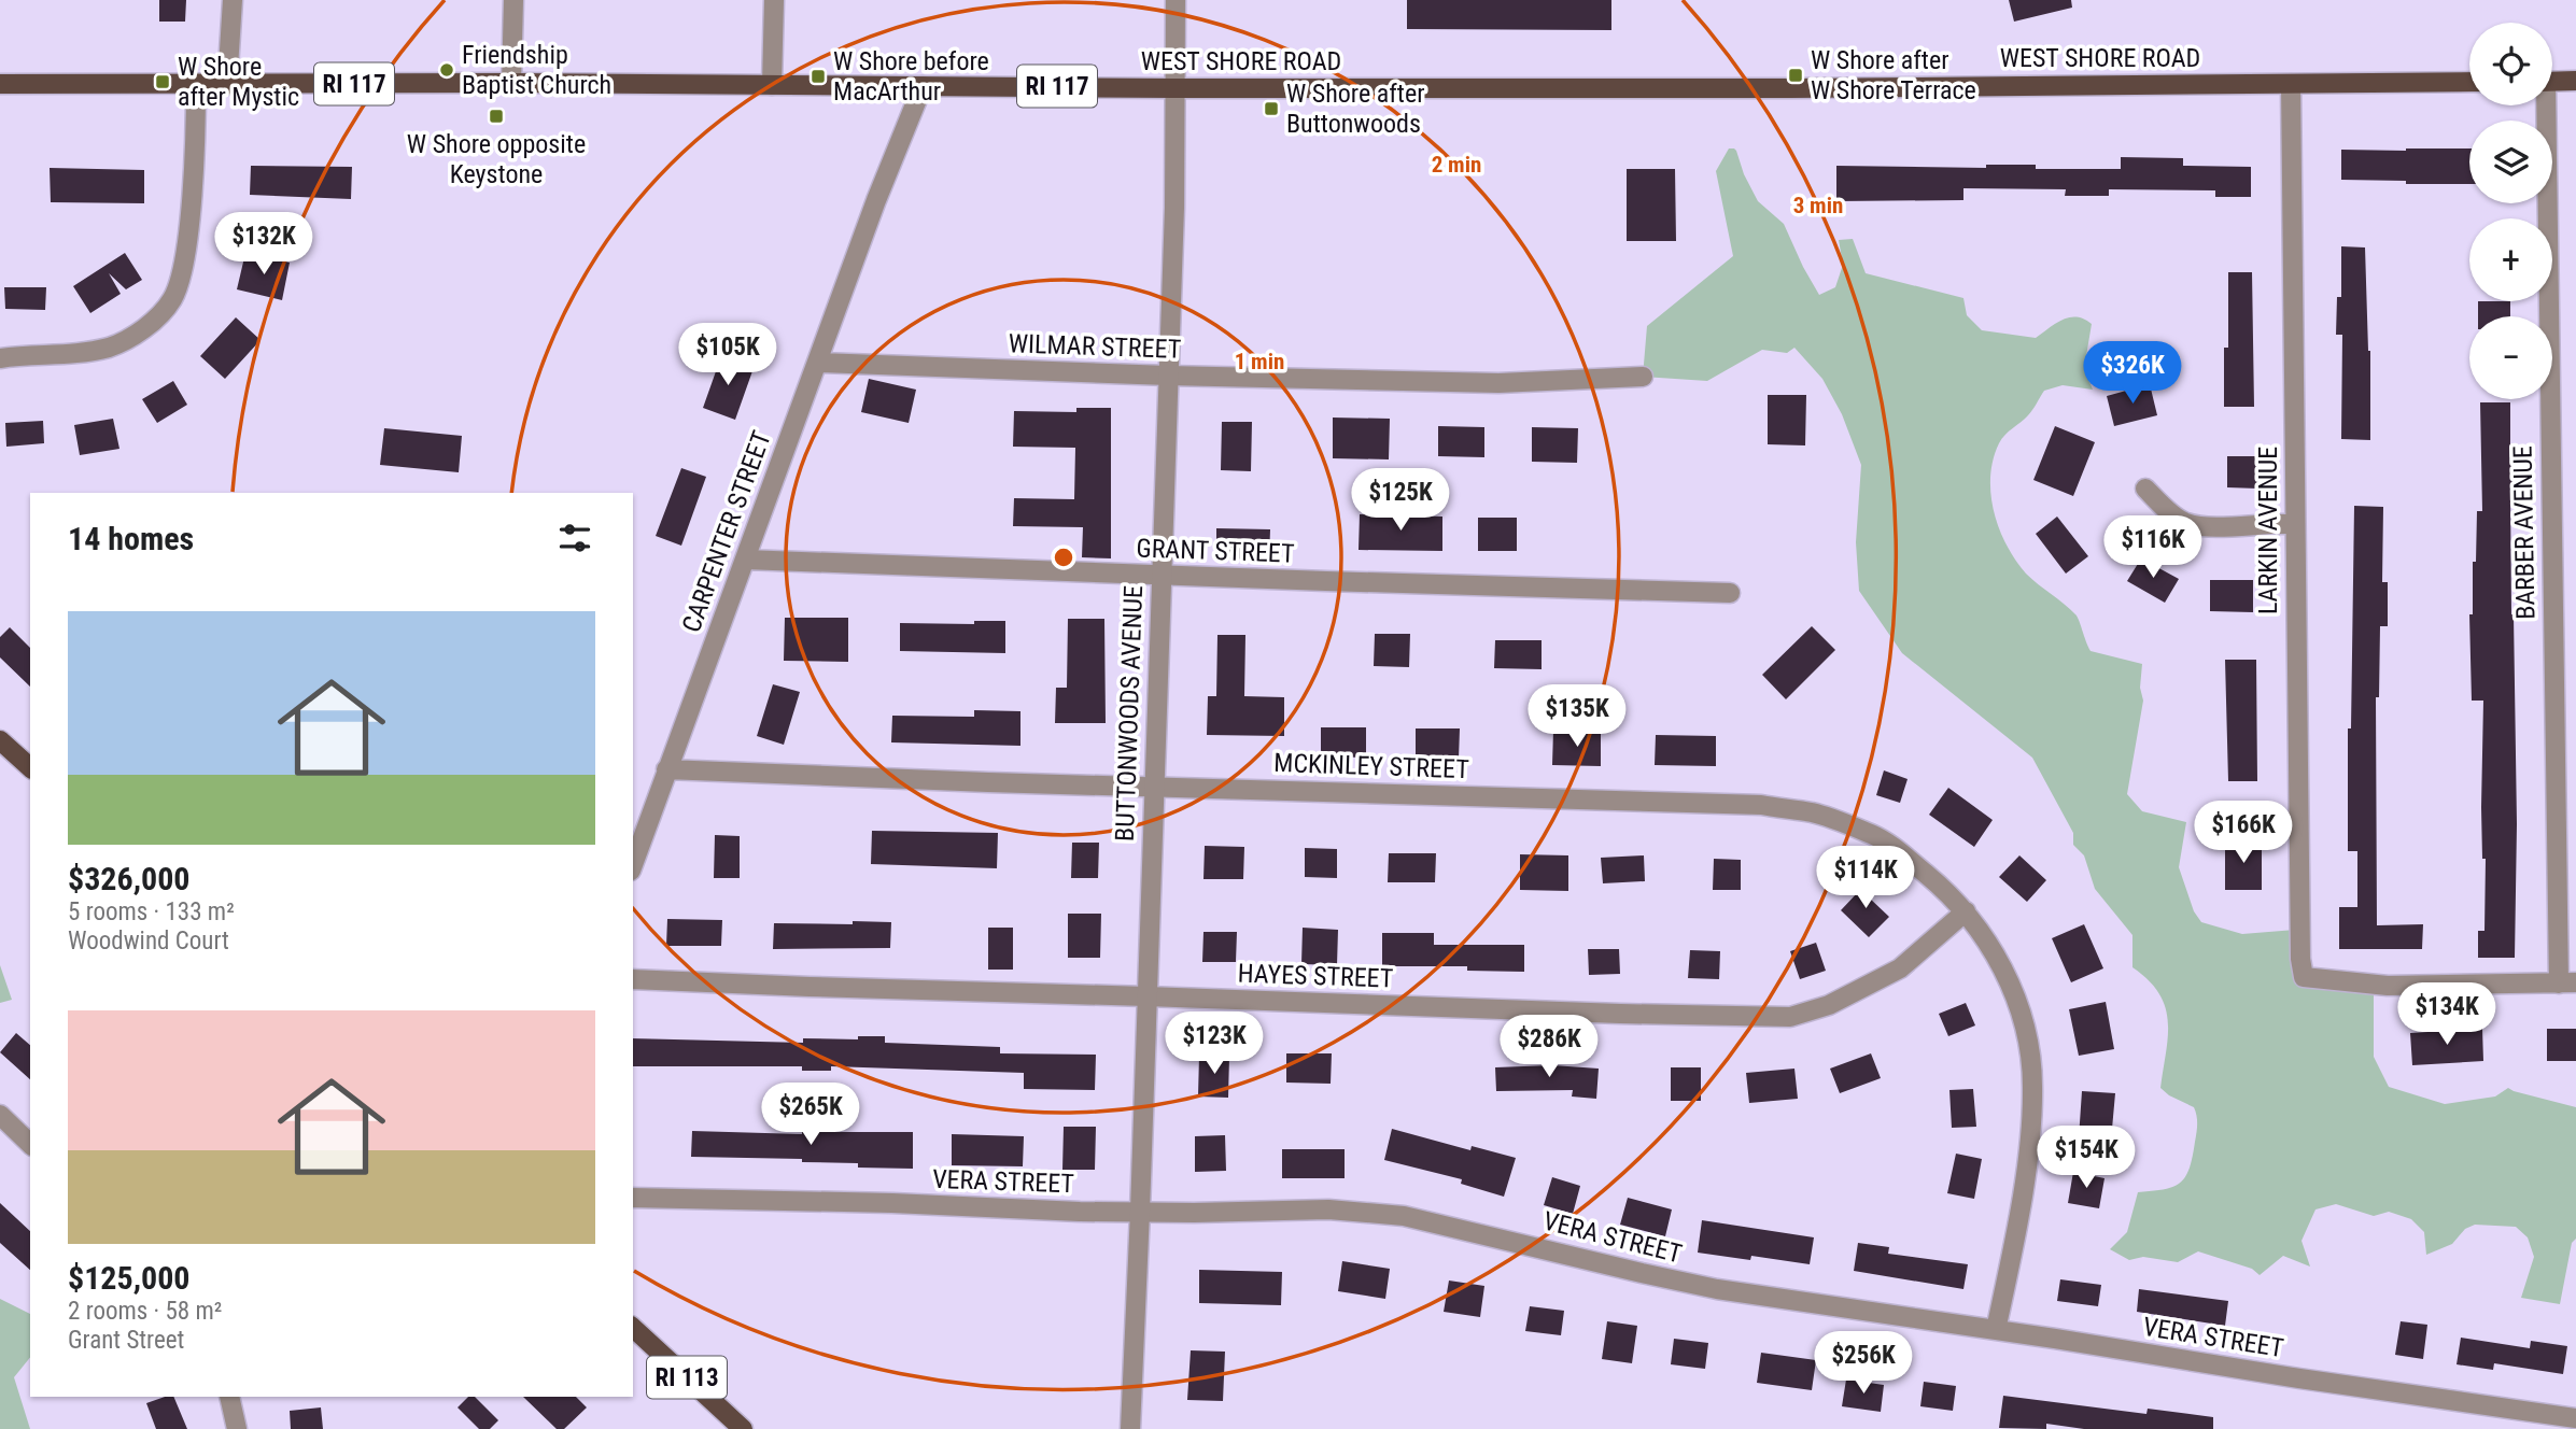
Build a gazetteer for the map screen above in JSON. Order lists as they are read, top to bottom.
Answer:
{
  "streets": {
    "main road": ["WEST SHORE ROAD", "RI 117", "RI 113"],
    "street": [
      "WILMAR STREET",
      "LARKIN AVENUE",
      "CARPENTER STREET",
      "BARBER AVENUE",
      "GRANT STREET",
      "BUTTONWOODS AVENUE",
      "MCKINLEY STREET",
      "HAYES STREET",
      "VERA STREET"
    ]
  },
  "crossings": [
    ["WEST SHORE ROAD", "LARKIN AVENUE"],
    ["WEST SHORE ROAD", "CARPENTER STREET"],
    ["WEST SHORE ROAD", "BUTTONWOODS AVENUE"],
    ["WILMAR STREET", "CARPENTER STREET"],
    ["WILMAR STREET", "BUTTONWOODS AVENUE"],
    ["LARKIN AVENUE", "BARBER AVENUE"],
    ["CARPENTER STREET", "GRANT STREET"],
    ["CARPENTER STREET", "MCKINLEY STREET"],
    ["GRANT STREET", "BUTTONWOODS AVENUE"],
    ["BUTTONWOODS AVENUE", "MCKINLEY STREET"],
    ["BUTTONWOODS AVENUE", "HAYES STREET"],
    ["BUTTONWOODS AVENUE", "VERA STREET"],
    ["MCKINLEY STREET", "HAYES STREET"],
    ["MCKINLEY STREET", "VERA STREET"]
  ],
  "places": {
    "other": ["Friendship Baptist Church"],
    "transit": [
      "W Shore after W Shore Terrace",
      "W Shore before MacArthur",
      "W Shore after Mystic",
      "W Shore after Buttonwoods",
      "W Shore opposite Keystone"
    ]
  },
  "page": {
    "map_buttons": ["+", "−"],
    "price": [
      "$132K",
      "$105K",
      "$326K",
      "$125K",
      "$116K",
      "$135K",
      "$166K",
      "$114K",
      "$134K",
      "$123K",
      "$286K",
      "$265K",
      "$154K",
      "$256K"
    ],
    "heading": "14 homes",
    "list": [
      {
        "name": "$326,000",
        "note": "5 rooms · 133 m² · Woodwind Court"
      },
      {
        "name": "$125,000",
        "note": "2 rooms · 58 m² · Grant Street"
      }
    ]
  },
  "rings": ["2 min", "3 min", "1 min"]
}
